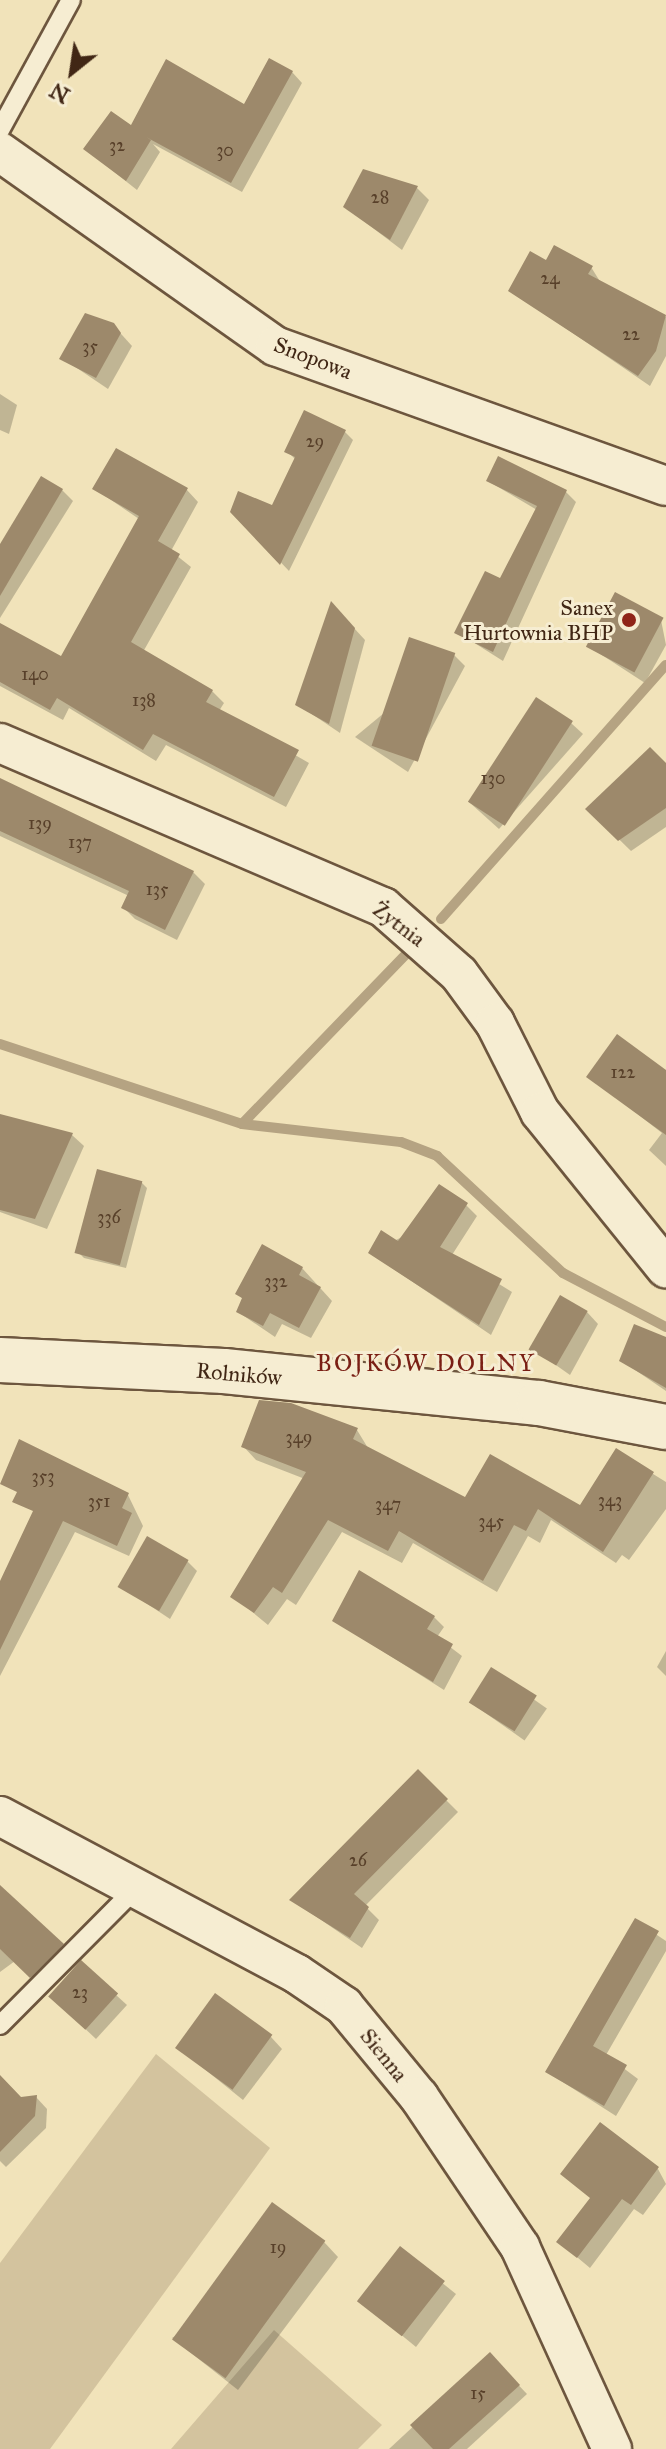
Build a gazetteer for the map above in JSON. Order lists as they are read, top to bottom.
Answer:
{
  "streets": {
    "street": [
      "Snopowa",
      "Żytnia",
      "Rolników",
      "Sienna"
    ]
  },
  "districts": ["BOJKÓW DOLNY"],
  "places": ["Sanex Hurtownia BHP"],
  "house_numbers": [
    "32",
    "30",
    "28",
    "24",
    "22",
    "35",
    "29",
    "140",
    "138",
    "130",
    "139",
    "137",
    "135",
    "122",
    "336",
    "332",
    "349",
    "353",
    "343",
    "351",
    "347",
    "345",
    "26",
    "23",
    "19",
    "15"
  ],
  "north": "bottom left"
}
